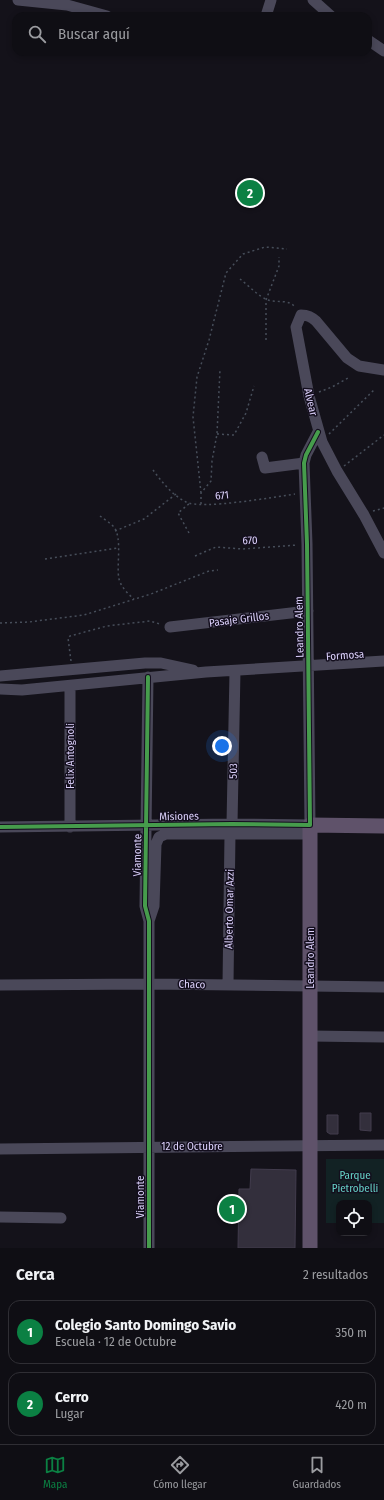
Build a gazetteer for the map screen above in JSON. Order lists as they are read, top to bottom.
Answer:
{
  "streets": {
    "main road": ["Leandro Alem", "Misiones"],
    "street": [
      "Alvear",
      "Pasaje Grillos",
      "Formosa",
      "Felix Antognoli",
      "503",
      "Viamonte",
      "Alberto Omar Azzi",
      "Chaco",
      "12 de Octubre"
    ],
    "path": ["671", "670"]
  },
  "crossings": [
    ["Alvear", "Leandro Alem"],
    ["671", "Leandro Alem"],
    ["670", "Leandro Alem"],
    ["Pasaje Grillos", "Leandro Alem"],
    ["Leandro Alem", "Formosa"],
    ["Leandro Alem", "Misiones"],
    ["Leandro Alem", "Chaco"],
    ["Leandro Alem", "12 de Octubre"],
    ["Formosa", "Felix Antognoli"],
    ["Formosa", "503"],
    ["Formosa", "Viamonte"],
    ["Felix Antognoli", "Misiones"],
    ["503", "Misiones"],
    ["503", "Alberto Omar Azzi"],
    ["Misiones", "Viamonte"],
    ["Misiones", "Alberto Omar Azzi"],
    ["Viamonte", "Chaco"],
    ["Viamonte", "12 de Octubre"],
    ["Alberto Omar Azzi", "Chaco"]
  ],
  "parks": ["Parque Pietrobelli"],
  "page": {
    "search": "Buscar aquí",
    "pins": ["2", "1"],
    "heading": ["Cerca", "2 resultados"],
    "list": [
      {
        "mark": "1",
        "name": "Colegio Santo Domingo Savio",
        "note": "Escuela · 12 de Octubre",
        "value": "350 m"
      },
      {
        "mark": "2",
        "name": "Cerro",
        "note": "Lugar",
        "value": "420 m"
      }
    ],
    "nav": ["Mapa", "Cómo llegar", "Guardados"]
  }
}
